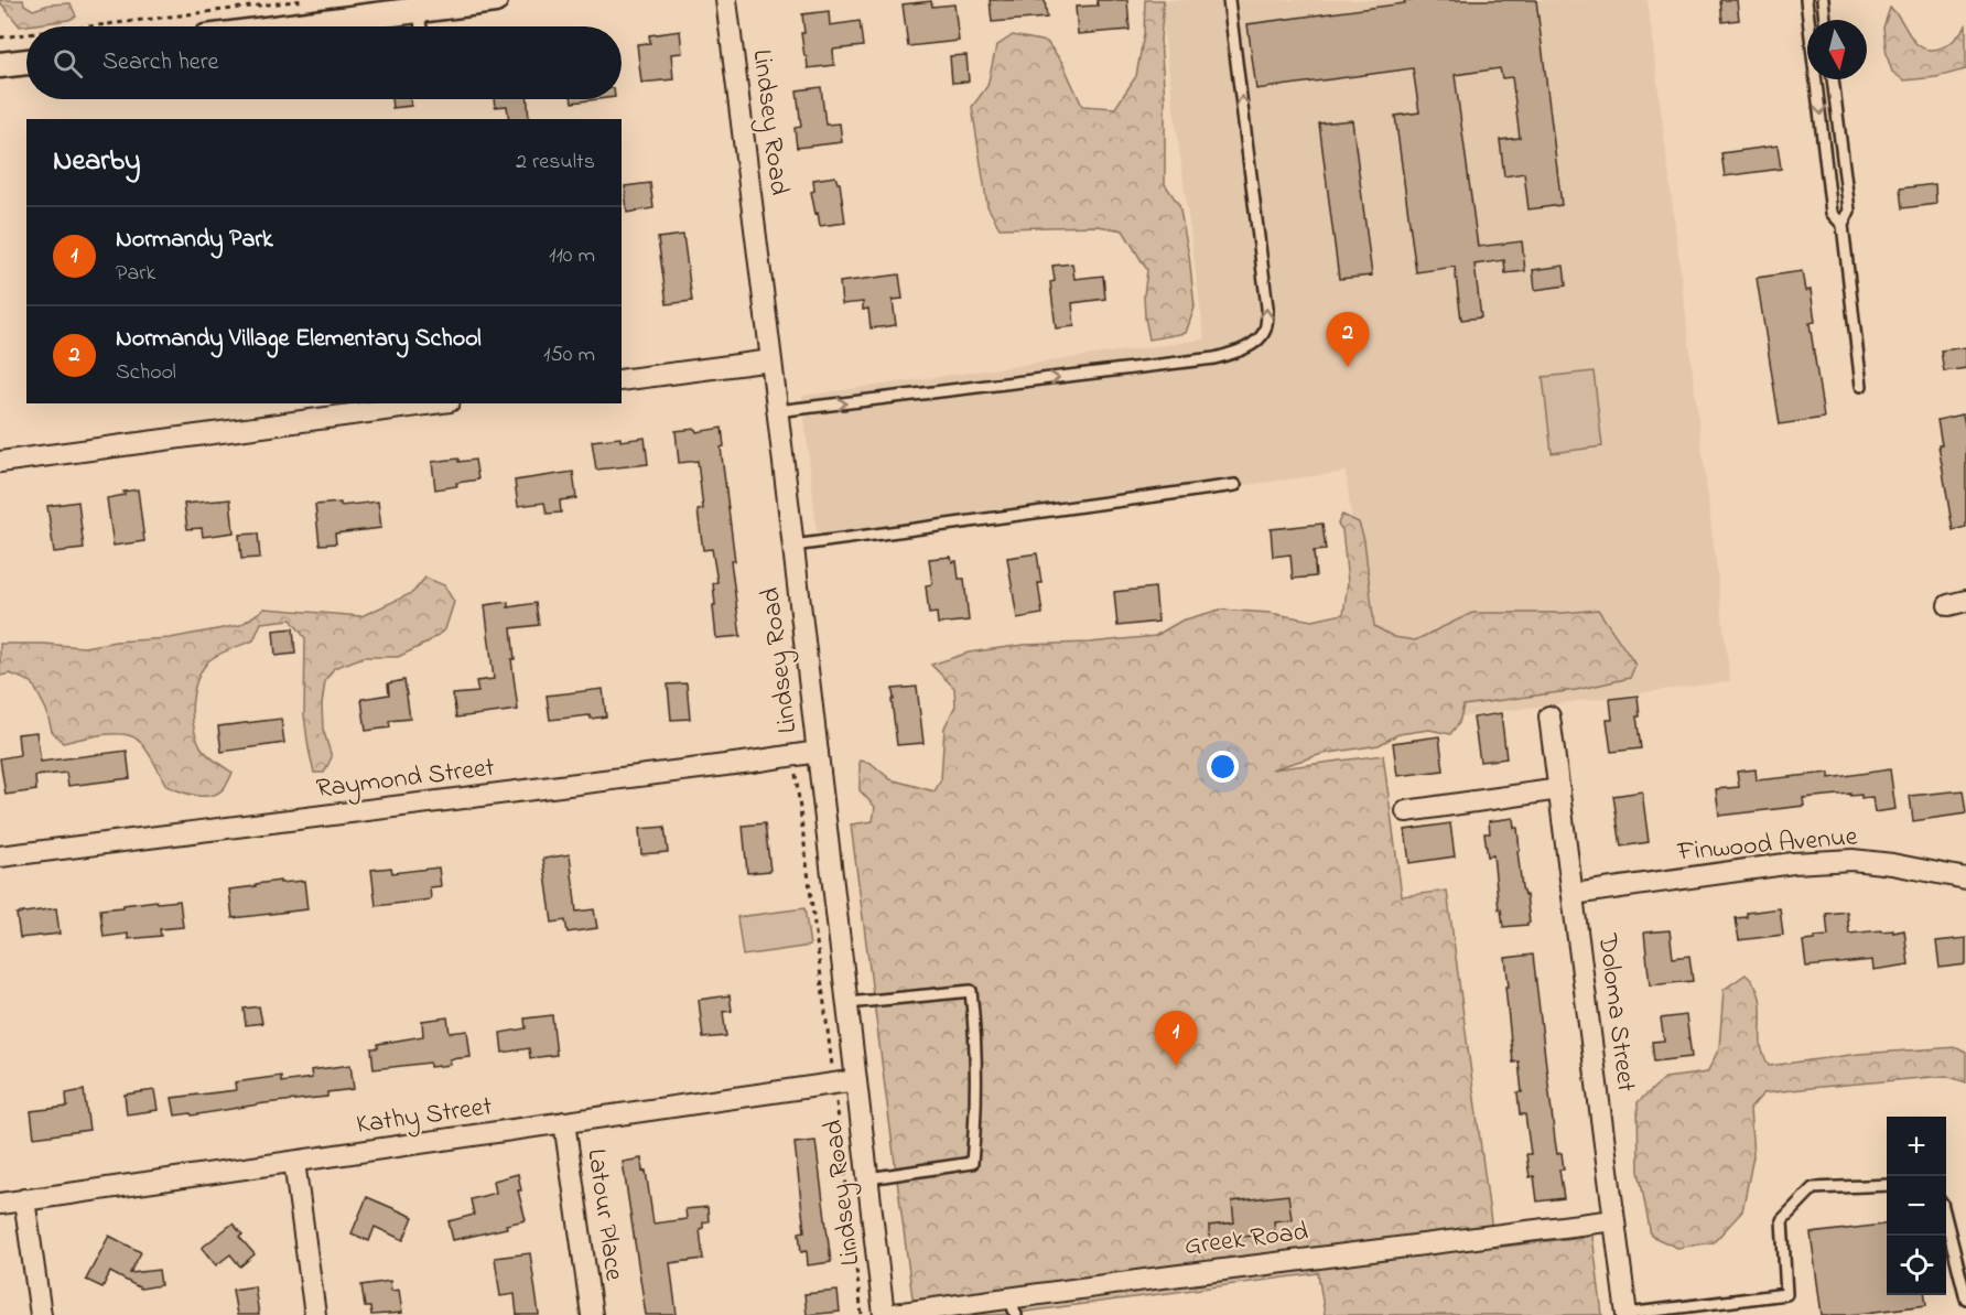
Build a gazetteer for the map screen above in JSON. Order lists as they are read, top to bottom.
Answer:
{
  "streets": {
    "street": [
      "Lindsey Road",
      "Raymond Street",
      "Finwood Avenue",
      "Doloma Street",
      "Kathy Street",
      "Latour Place",
      "Greek Road"
    ]
  },
  "crossings": [
    ["Lindsey Road", "Raymond Street"],
    ["Lindsey Road", "Kathy Street"],
    ["Lindsey Road", "Greek Road"],
    ["Finwood Avenue", "Doloma Street"],
    ["Doloma Street", "Greek Road"],
    ["Kathy Street", "Latour Place"]
  ],
  "north": "bottom",
  "page": {
    "search": "Search here",
    "heading": ["Nearby", "2 results"],
    "list": [
      {
        "mark": "1",
        "name": "Normandy Park",
        "note": "Park",
        "value": "110 m"
      },
      {
        "mark": "2",
        "name": "Normandy Village Elementary School",
        "note": "School",
        "value": "150 m"
      }
    ],
    "pins": ["2", "1"],
    "map_buttons": ["+", "−"]
  }
}
